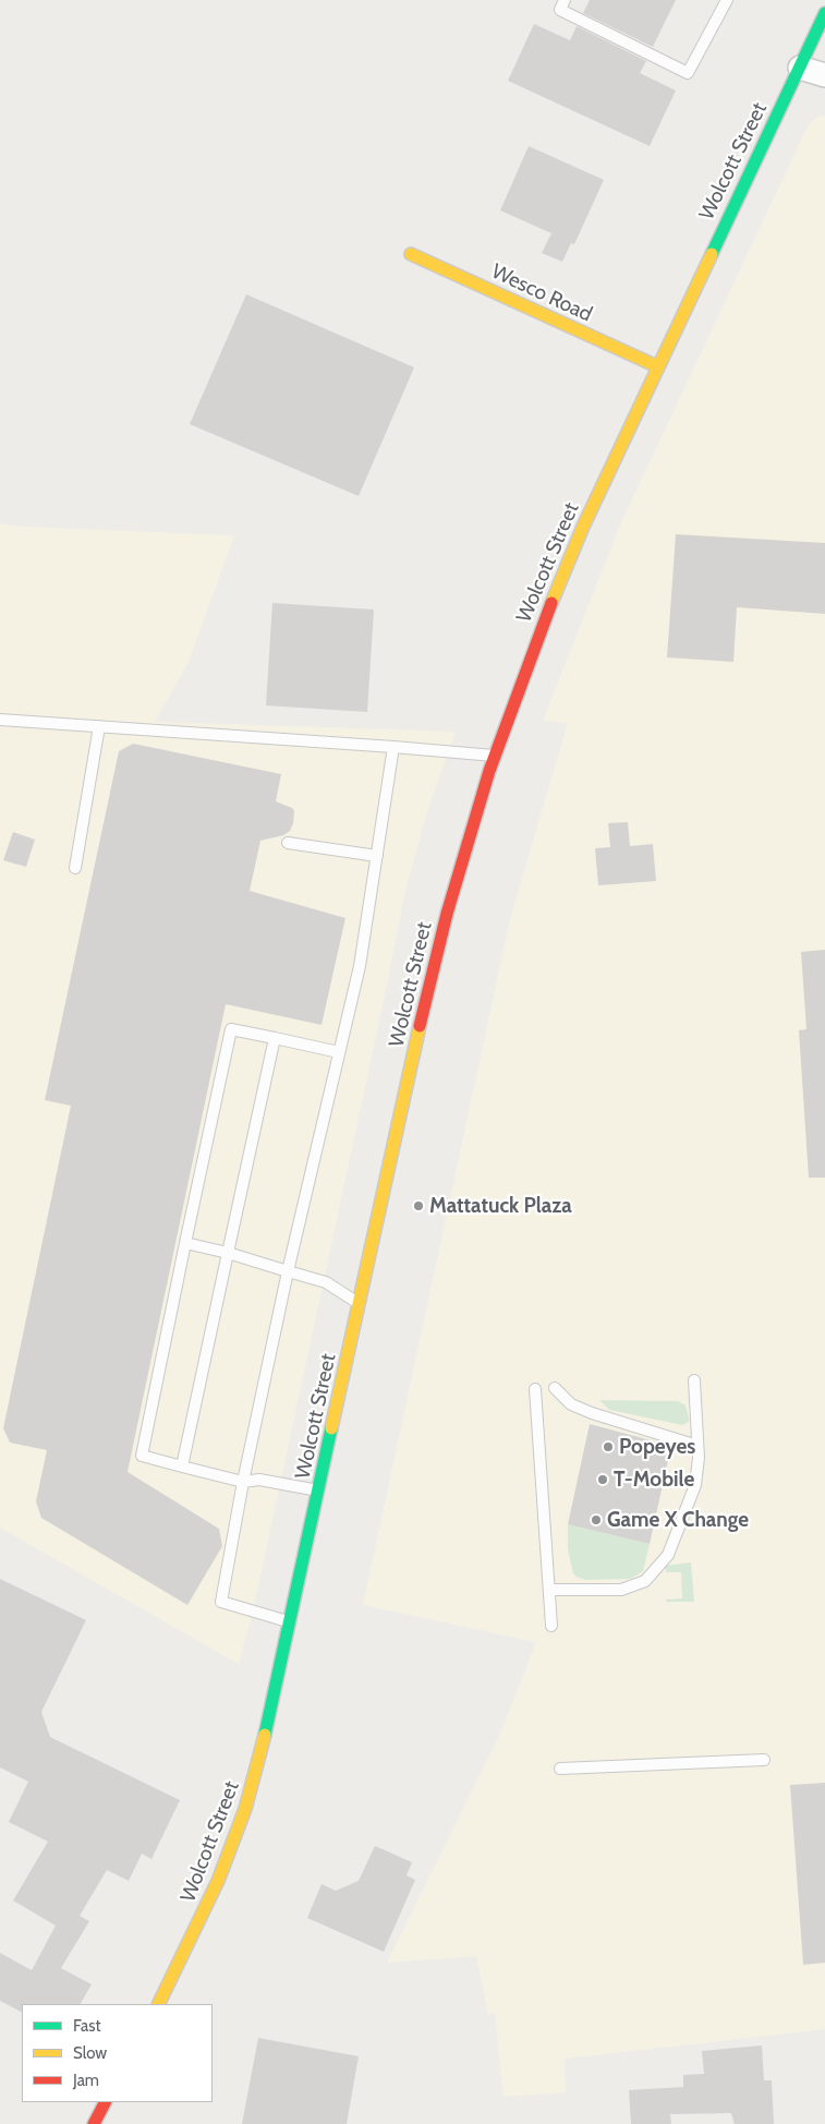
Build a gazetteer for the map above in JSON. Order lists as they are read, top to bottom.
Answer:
{
  "streets": {
    "main road": ["Wolcott Street", "Wesco Road"]
  },
  "crossings": [
    ["Wolcott Street", "Wesco Road"]
  ],
  "places": [
    "Mattatuck Plaza",
    "Popeyes",
    "T-Mobile",
    "Game X Change"
  ],
  "legend": ["Fast", "Slow", "Jam"]
}
